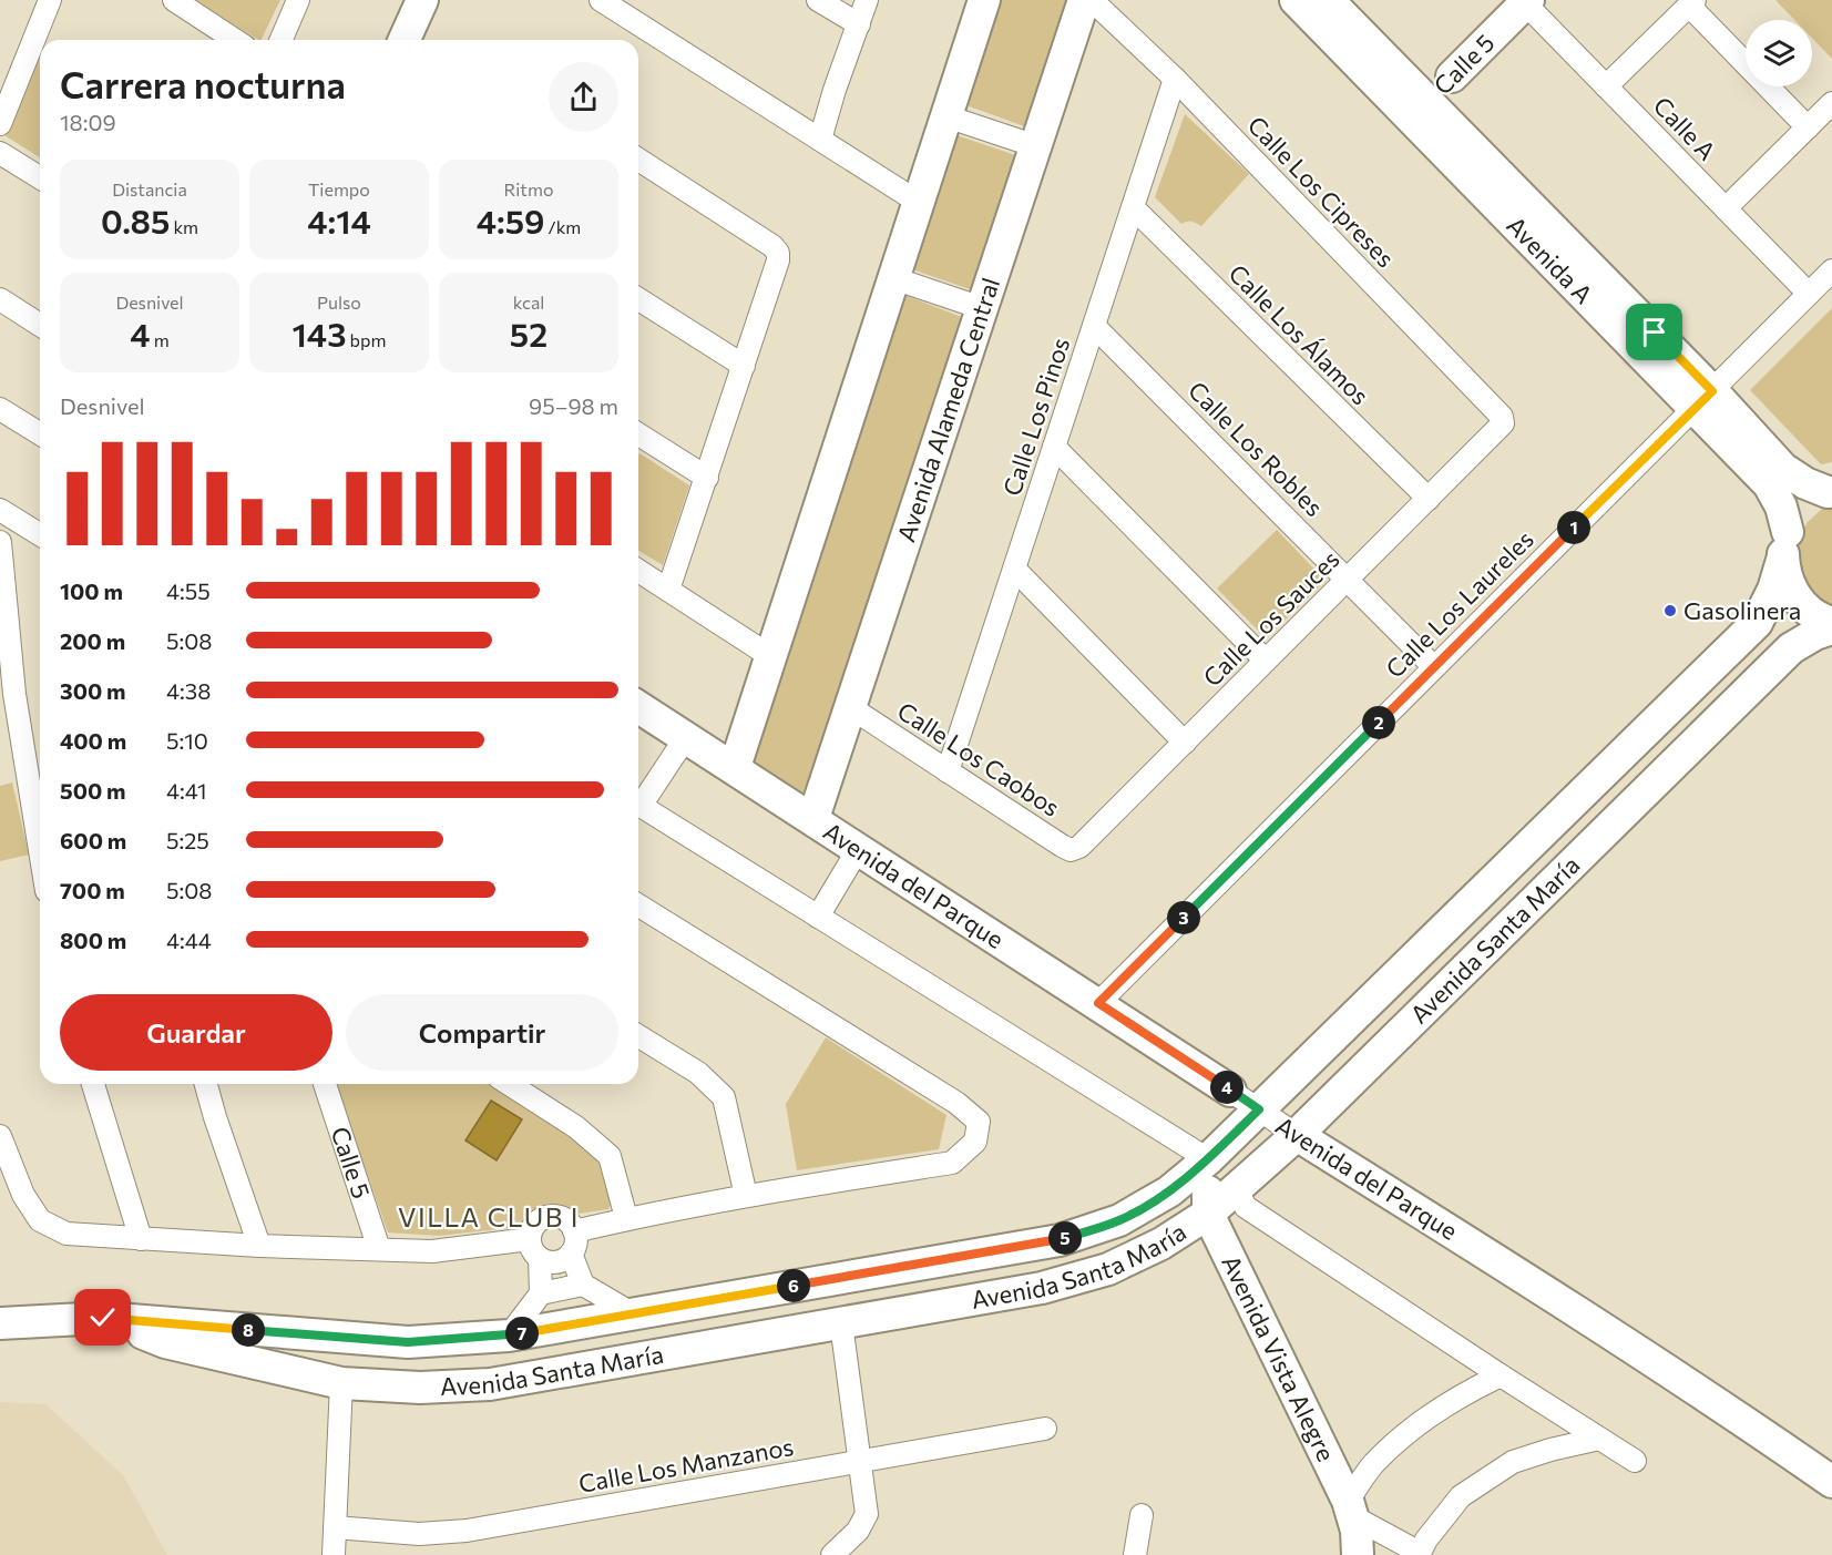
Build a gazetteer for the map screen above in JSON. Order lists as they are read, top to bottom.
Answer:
{
  "streets": {
    "street": [
      "Calle 5",
      "Calle A",
      "Calle Los Cipreses",
      "Avenida A",
      "Calle Los Álamos",
      "Avenida Alameda Central",
      "Calle Los Pinos",
      "Calle Los Robles",
      "Calle Los Laureles",
      "Calle Los Sauces",
      "Calle Los Caobos",
      "Avenida del Parque",
      "Avenida Santa María",
      "Avenida Vista Alegre",
      "Calle Los Manzanos"
    ]
  },
  "crossings": [
    ["Calle 5", "Calle A"],
    ["Calle 5", "Avenida A"],
    ["Calle A", "Calle Los Laureles"],
    ["Calle Los Cipreses", "Calle Los Pinos"],
    ["Calle Los Cipreses", "Calle Los Sauces"],
    ["Avenida A", "Calle Los Laureles"],
    ["Avenida A", "Avenida Santa María"],
    ["Calle Los Álamos", "Calle Los Pinos"],
    ["Calle Los Álamos", "Calle Los Sauces"],
    ["Avenida Alameda Central", "Calle Los Caobos"],
    ["Avenida Alameda Central", "Avenida del Parque"],
    ["Calle Los Pinos", "Calle Los Robles"],
    ["Calle Los Pinos", "Calle Los Caobos"],
    ["Calle Los Robles", "Calle Los Laureles"],
    ["Calle Los Robles", "Calle Los Sauces"],
    ["Calle Los Laureles", "Avenida del Parque"],
    ["Calle Los Sauces", "Calle Los Caobos"],
    ["Avenida del Parque", "Avenida Santa María"],
    ["Avenida Santa María", "Avenida Vista Alegre"]
  ],
  "districts": ["VILLA CLUB I"],
  "places": ["Gasolinera"],
  "page": {
    "heading": ["Carrera nocturna", "18:09"],
    "stats": [
      ["Distancia", "0.85 km"],
      ["Tiempo", "4:14"],
      ["Ritmo", "4:59 /km"],
      ["Desnivel", "4 m"],
      ["Pulso", "143 bpm"],
      ["kcal", "52"]
    ],
    "chart": ["Desnivel", "95–98 m"],
    "pins": [
      "1",
      "2",
      "3",
      "4",
      "5",
      "6",
      "8",
      "7"
    ],
    "list": [
      {
        "name": "100 m",
        "note": "4:55"
      },
      {
        "name": "200 m",
        "note": "5:08"
      },
      {
        "name": "300 m",
        "note": "4:38"
      },
      {
        "name": "400 m",
        "note": "5:10"
      },
      {
        "name": "500 m",
        "note": "4:41"
      },
      {
        "name": "600 m",
        "note": "5:25"
      },
      {
        "name": "700 m",
        "note": "5:08"
      },
      {
        "name": "800 m",
        "note": "4:44"
      }
    ],
    "buttons": ["Guardar", "Compartir"]
  }
}
